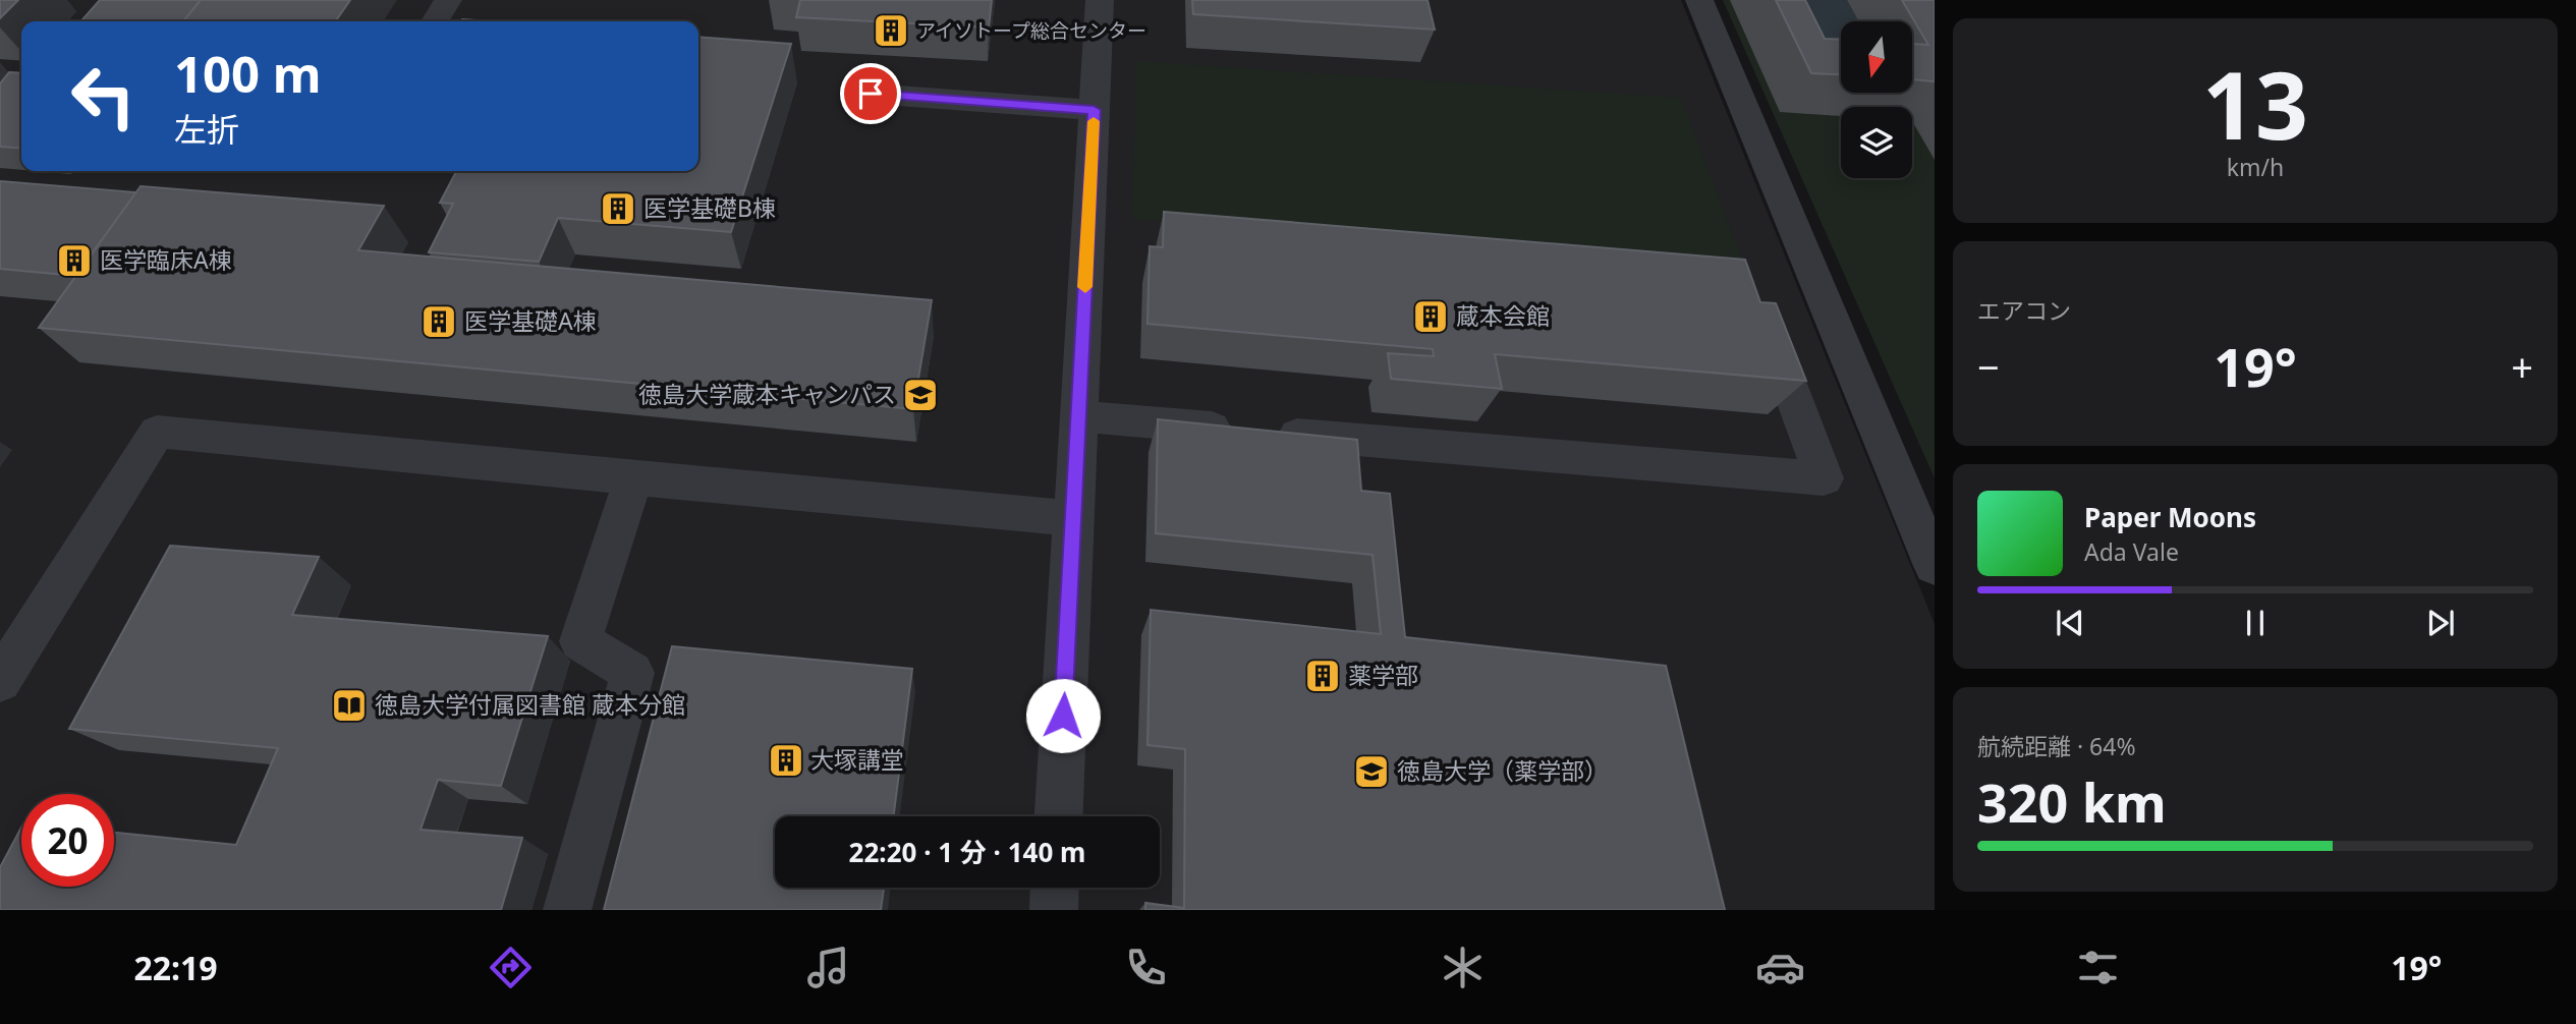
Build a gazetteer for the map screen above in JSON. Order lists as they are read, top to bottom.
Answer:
{
  "places": {
    "building": [
      "アイソトープ総合センター",
      "医学基礎B棟",
      "医学臨床A棟",
      "蔵本会館",
      "医学基礎A棟",
      "薬学部",
      "大塚講堂"
    ],
    "school or university": ["徳島大学蔵本キャンパス", "徳島大学（薬学部）"],
    "library": ["徳島大学付属図書館 蔵本分館"]
  },
  "north": "bottom",
  "page": {
    "tile": [
      ["13", "km/h"],
      "エアコン",
      ["航続距離 · 64%", "320 km"]
    ],
    "turn": ["100 m", "左折"],
    "heat": ["−", "19°", "+"],
    "song": ["Paper Moons", "Ada Vale"],
    "limit": "20",
    "trip": "22:20 · 1 分 · 140 m",
    "tabs": ["22:19", "19°"]
  }
}
